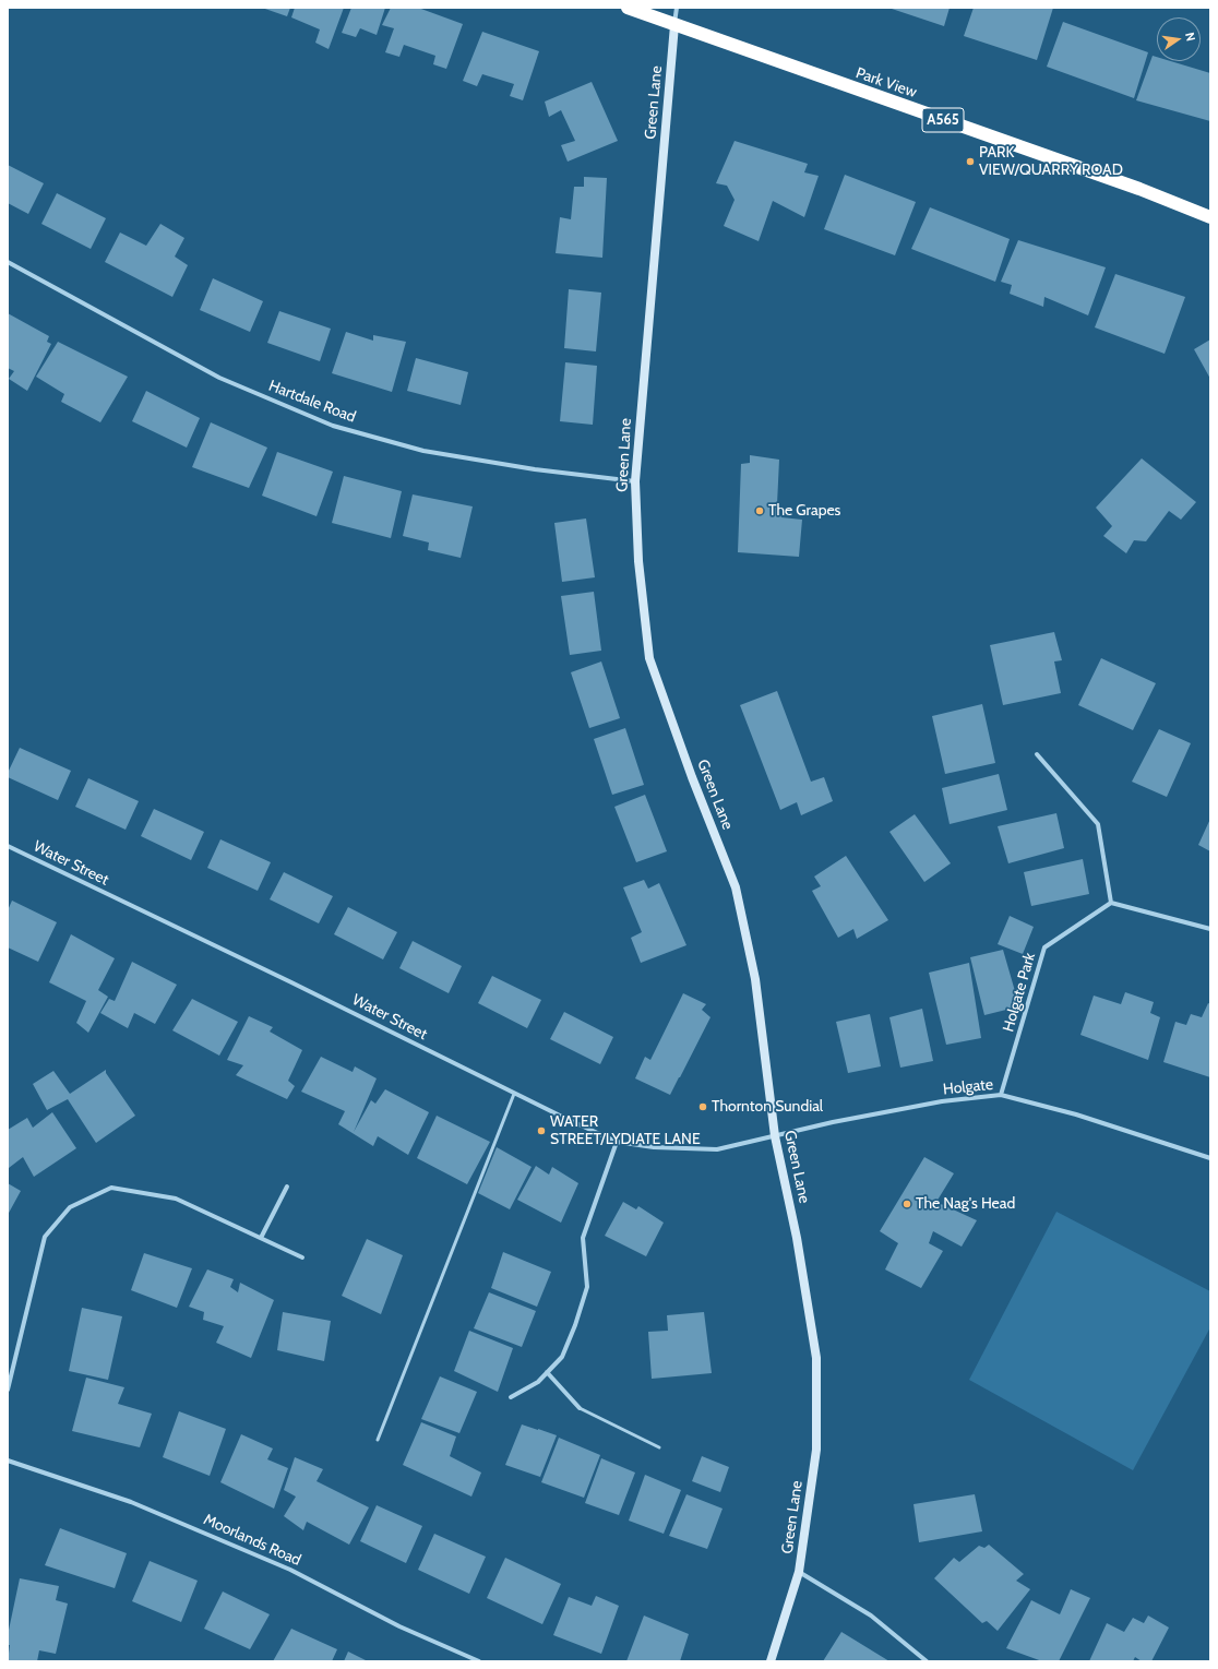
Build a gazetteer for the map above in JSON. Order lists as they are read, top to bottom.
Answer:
{
  "streets": {
    "highway": ["Park View", "A565"],
    "main road": ["Green Lane"],
    "street": [
      "Hartdale Road",
      "Water Street",
      "Holgate Park",
      "Holgate",
      "Moorlands Road"
    ]
  },
  "crossings": [
    ["Park View", "Green Lane"],
    ["Park View", "A565"],
    ["Green Lane", "A565"],
    ["Green Lane", "Hartdale Road"],
    ["Green Lane", "Water Street"],
    ["Green Lane", "Holgate"],
    ["Water Street", "Holgate"],
    ["Holgate Park", "Holgate"]
  ],
  "places": [
    "PARK VIEW/QUARRY ROAD",
    "The Grapes",
    "Thornton Sundial",
    "WATER STREET/LYDIATE LANE",
    "The Nag's Head"
  ],
  "north": "right"
}
